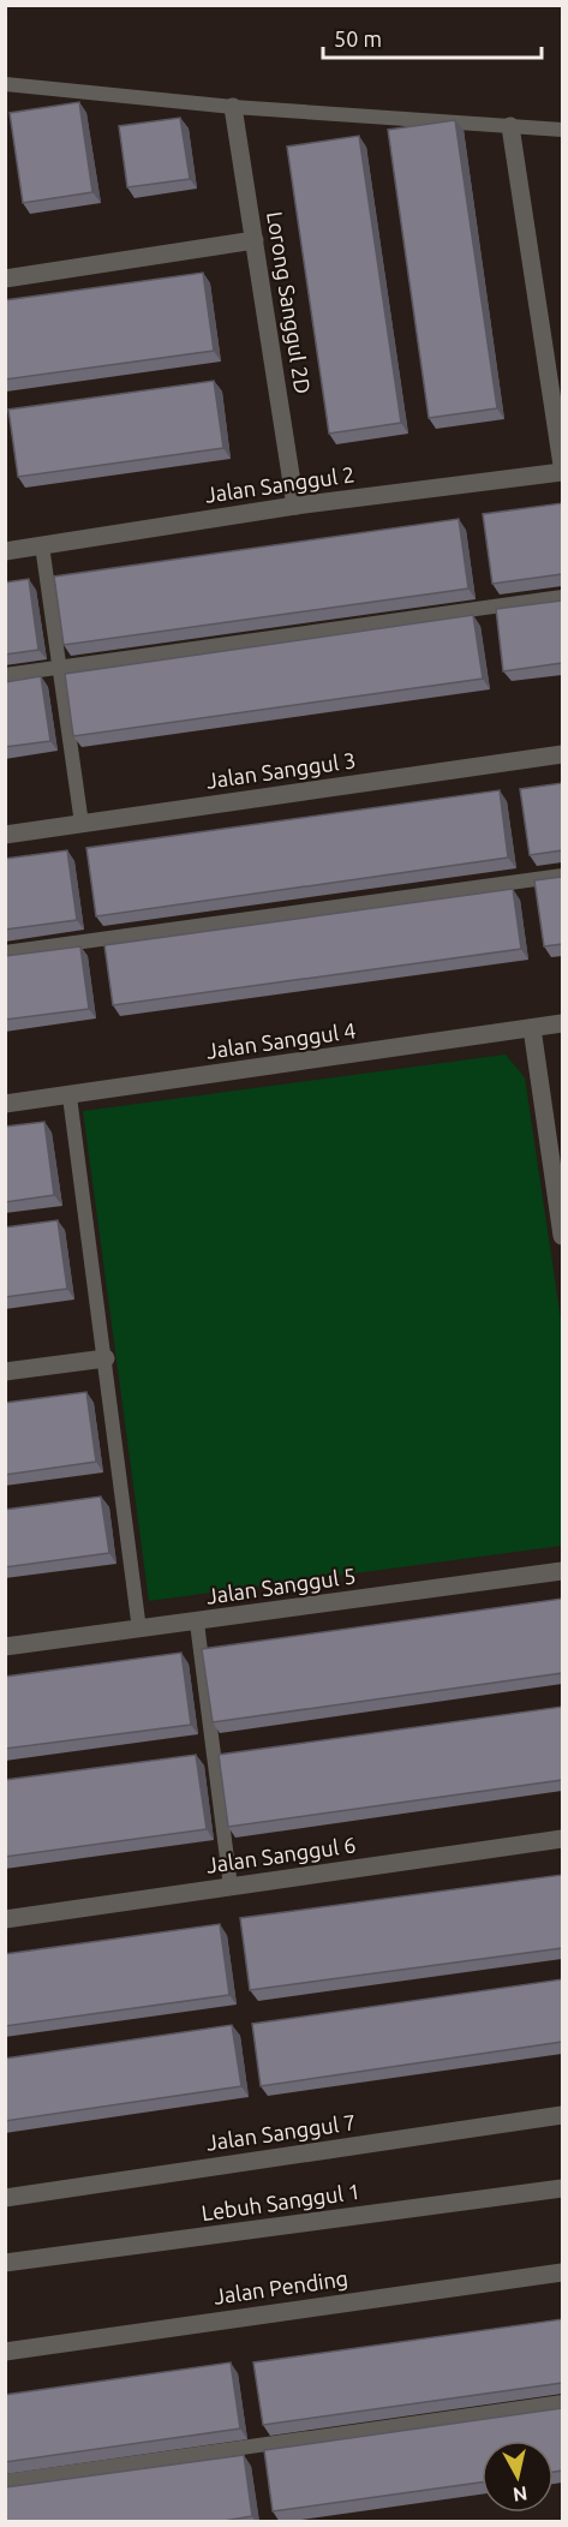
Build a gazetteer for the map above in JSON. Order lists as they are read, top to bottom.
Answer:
{
  "streets": {
    "street": [
      "Lorong Sanggul 2D",
      "Jalan Sanggul 2",
      "Jalan Sanggul 3",
      "Jalan Sanggul 4",
      "Jalan Sanggul 5",
      "Jalan Sanggul 6",
      "Jalan Sanggul 7",
      "Lebuh Sanggul 1",
      "Jalan Pending"
    ]
  },
  "crossings": [
    ["Lorong Sanggul 2D", "Jalan Sanggul 2"]
  ],
  "scale_bar": "50 m",
  "north": "bottom"
}
